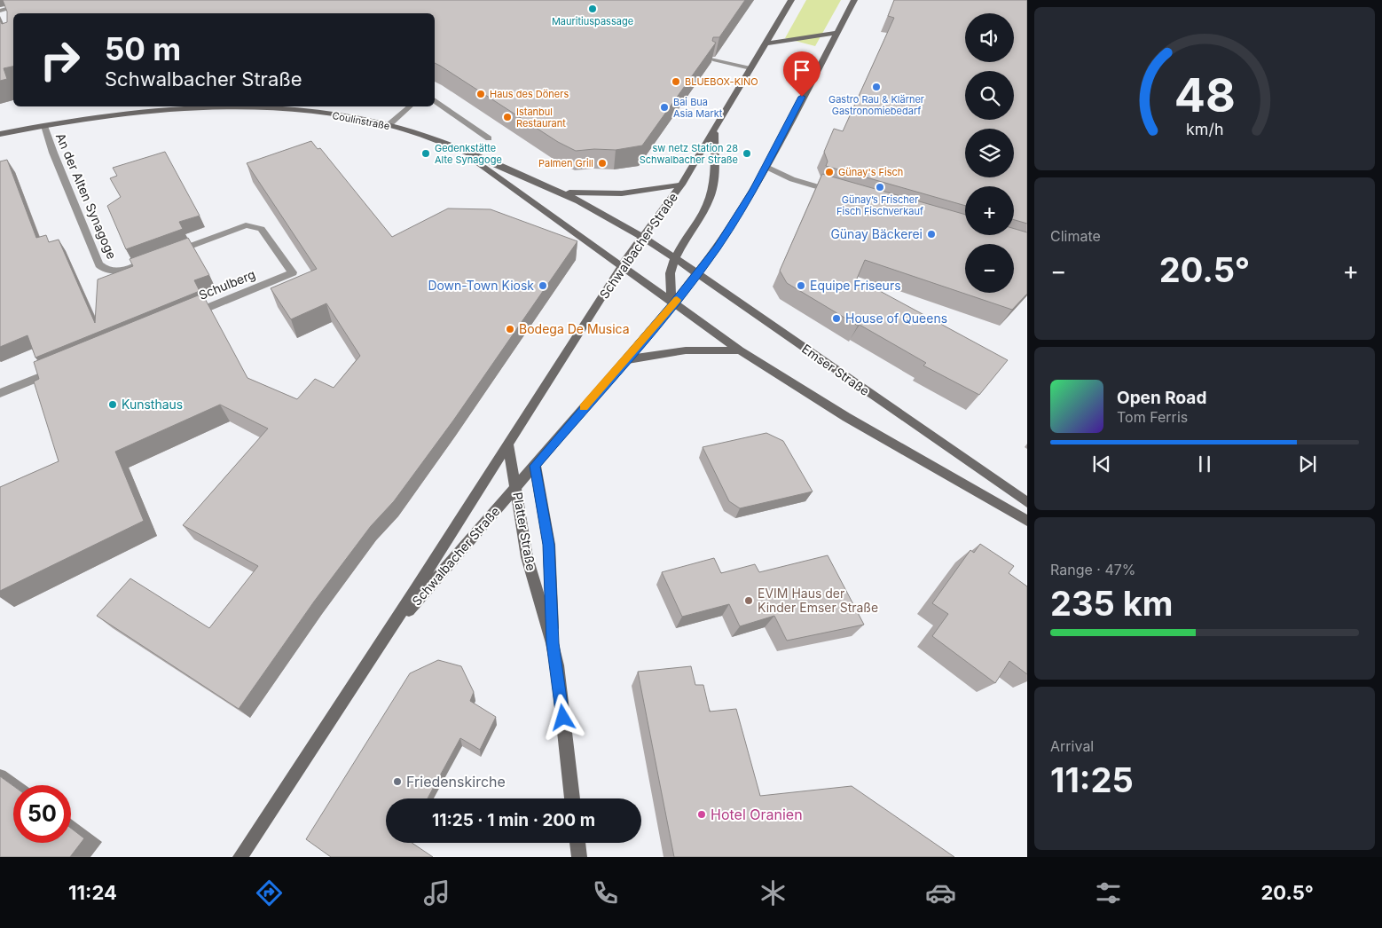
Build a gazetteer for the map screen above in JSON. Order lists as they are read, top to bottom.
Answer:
{
  "streets": {
    "street": [
      "Coulinstraße",
      "An der Alten Synagoge",
      "Schwalbacher Straße",
      "Schulberg",
      "Emser Straße",
      "Platter Straße"
    ]
  },
  "crossings": [
    ["Coulinstraße", "An der Alten Synagoge"],
    ["Coulinstraße", "Schwalbacher Straße"],
    ["Coulinstraße", "Emser Straße"],
    ["An der Alten Synagoge", "Schulberg"],
    ["Schwalbacher Straße", "Emser Straße"],
    ["Schwalbacher Straße", "Platter Straße"]
  ],
  "places": [
    "Mauritiuspassage",
    "BLUEBOX-KINO",
    "Gastro Rau & Klärner Gastronomiebedarf",
    "Haus des Döners",
    "Bai Bua Asia Markt",
    "Istanbul Restaurant",
    "Gedenkstätte Alte Synagoge",
    "sw netz Station 28 Schwalbacher Straße",
    "Palmen Grill",
    "Günay's Fisch",
    "Günay’s Frischer Fisch Fischverkauf",
    "Günay Bäckerei",
    "Down-Town Kiosk",
    "Equipe Friseurs",
    "House of Queens",
    "Bodega De Musica",
    "Kunsthaus",
    "EVIM Haus der Kinder Emser Straße",
    "Friedenskirche",
    "Hotel Oranien"
  ],
  "page": {
    "map_buttons": ["+", "−"],
    "turn": ["50 m", "Schwalbacher Straße"],
    "tile": [
      "Climate",
      ["Range · 47%", "235 km"],
      ["Arrival", "11:25"]
    ],
    "heat": ["−", "20.5°", "+"],
    "song": ["Open Road", "Tom Ferris"],
    "limit": "50",
    "trip": "11:25 · 1 min · 200 m",
    "tabs": ["11:24", "20.5°"],
    "gauge": ["48", "km/h"]
  }
}
